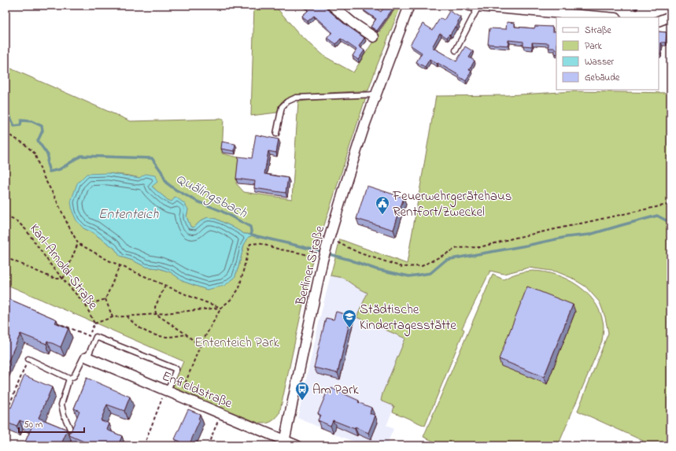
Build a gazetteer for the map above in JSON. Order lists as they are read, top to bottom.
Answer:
{
  "streets": {
    "street": ["Berliner Straße", "Enfieldstraße"],
    "path": ["Karl-Arnold-Straße"]
  },
  "crossings": [
    ["Berliner Straße", "Enfieldstraße"]
  ],
  "water": ["Quälingsbach", "Ententeich"],
  "parks": ["Ententeich Park"],
  "places": {
    "public building": ["Feuerwehrgerätehaus Rentfort/Zweckel"],
    "school or university": ["Städtische Kindertagesstätte"],
    "bus stop": ["Am Park"]
  },
  "legend": [
    "Straße",
    "Park",
    "Wasser",
    "Gebäude"
  ],
  "scale_bar": "50 m"
}
